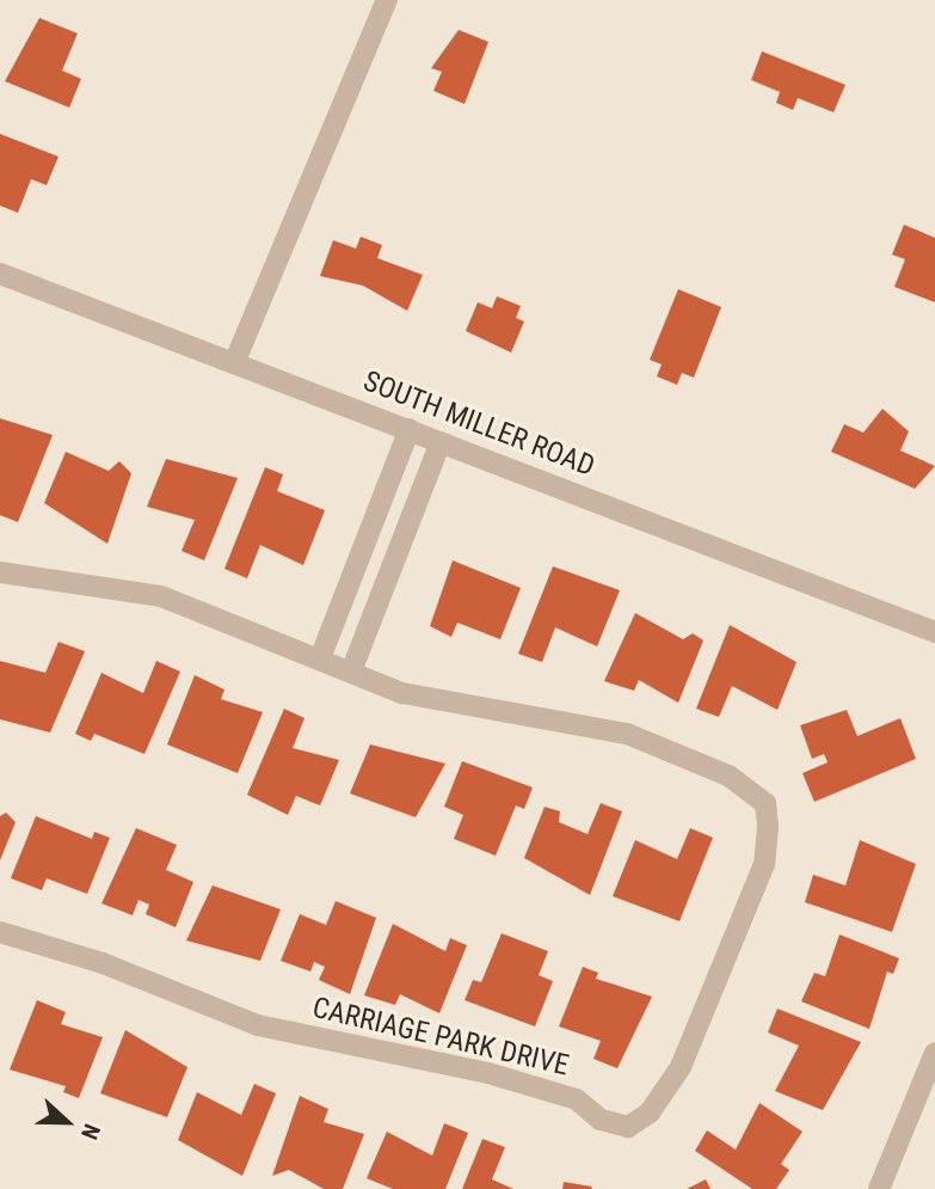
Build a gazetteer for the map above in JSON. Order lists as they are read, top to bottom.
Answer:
{
  "streets": {
    "street": ["SOUTH MILLER ROAD", "CARRIAGE PARK DRIVE"]
  },
  "north": "right"
}
